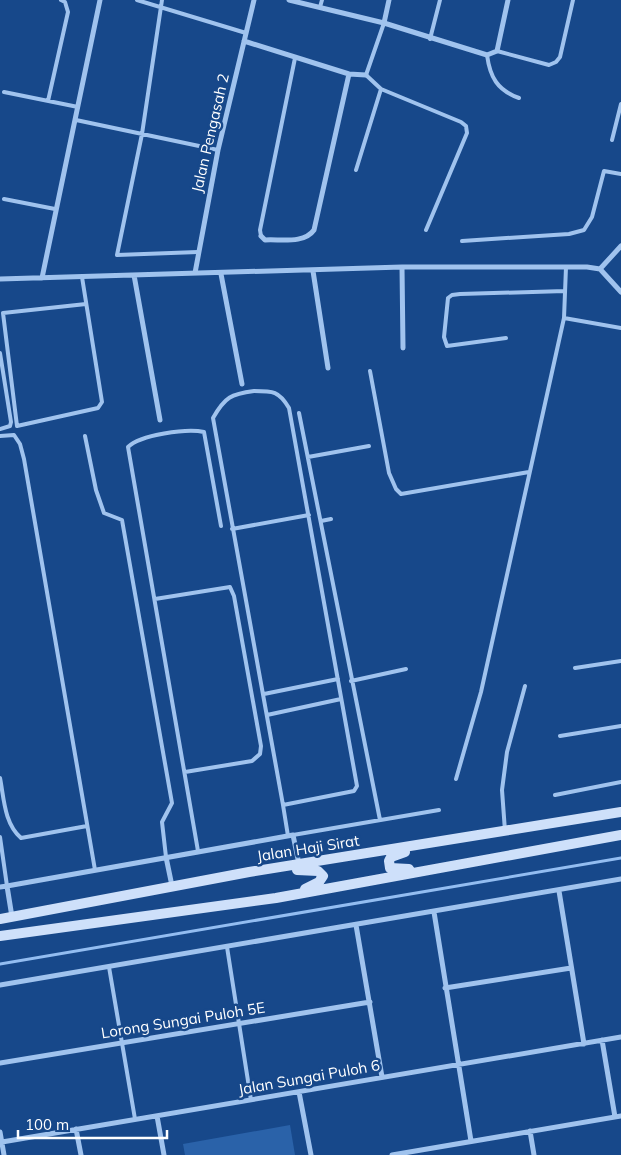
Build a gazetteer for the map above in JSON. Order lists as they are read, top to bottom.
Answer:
{
  "streets": {
    "main road": ["Jalan Haji Sirat"],
    "street": ["Jalan Pengasah 2", "Lorong Sungai Puloh 5E", "Jalan Sungai Puloh 6"]
  },
  "scale_bar": "100 m"
}
